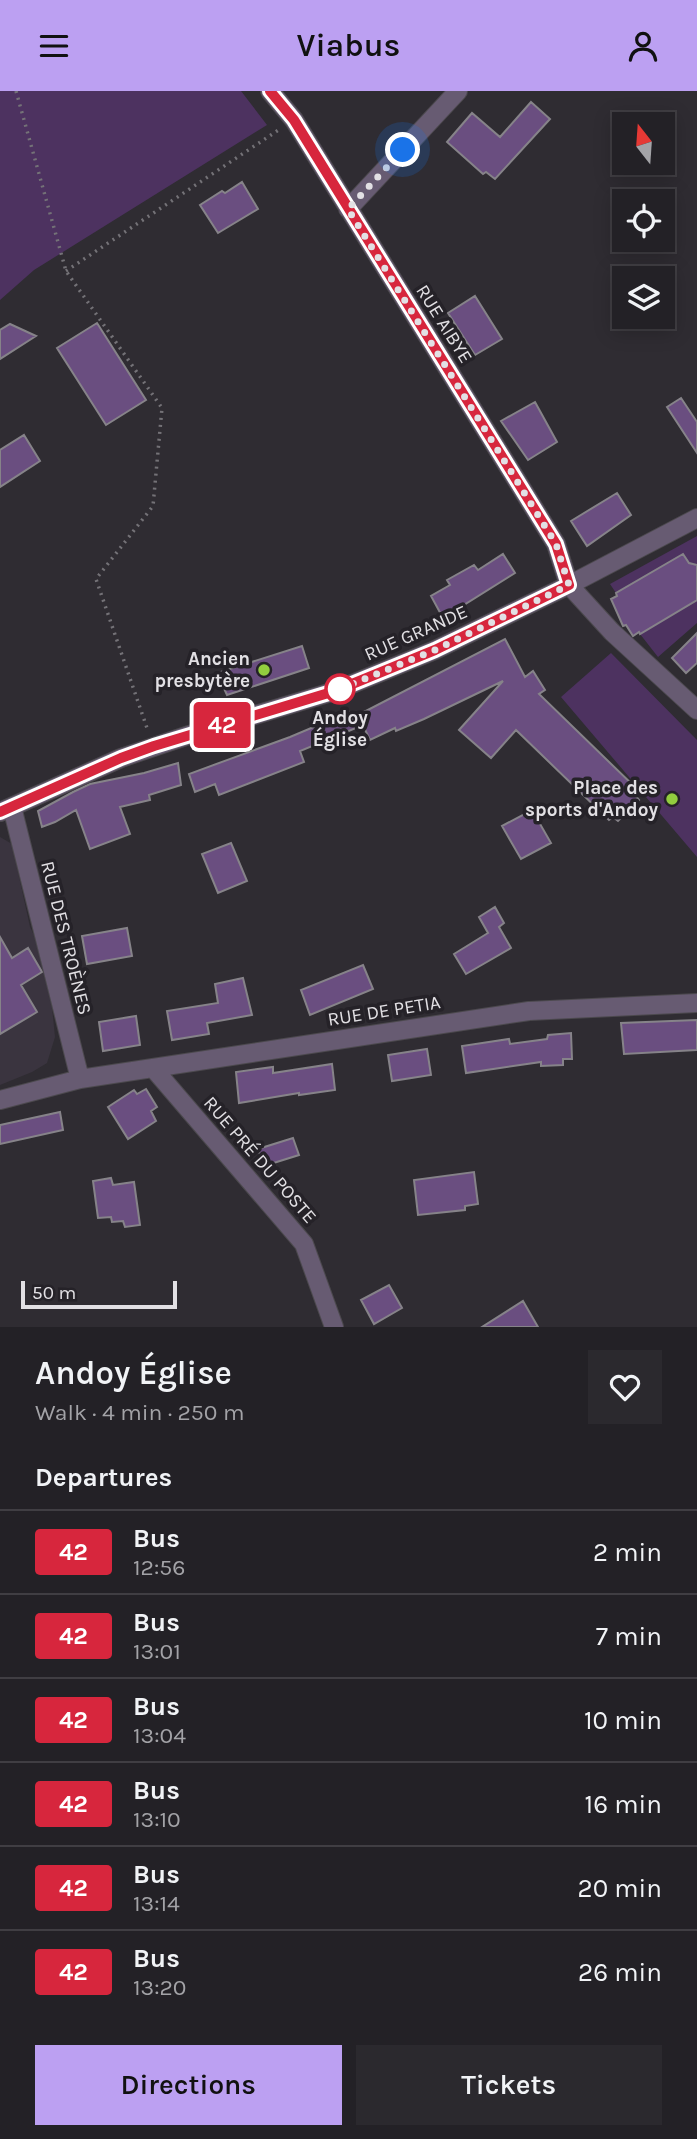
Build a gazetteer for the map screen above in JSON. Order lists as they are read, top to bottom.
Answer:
{
  "streets": {
    "street": [
      "RUE AIBYE",
      "RUE GRANDE",
      "RUE DES TROÈNES",
      "RUE DE PETIA",
      "RUE PRÉ DU POSTE"
    ]
  },
  "crossings": [
    ["RUE AIBYE", "RUE GRANDE"],
    ["RUE GRANDE", "RUE DES TROÈNES"],
    ["RUE DES TROÈNES", "RUE DE PETIA"],
    ["RUE DE PETIA", "RUE PRÉ DU POSTE"]
  ],
  "places": ["Ancien presbytère", "Andoy Église", "Place des sports d'Andoy"],
  "lines": ["bus line 42"],
  "scale_bar": "50 m",
  "north": "top",
  "page": {
    "header": "Viabus",
    "on_map": "42",
    "scale": "50 m",
    "heading": [
      ["Andoy Église", "Walk · 4 min · 250 m"],
      "Departures"
    ],
    "list": [
      {
        "mark": "42",
        "name": "Bus",
        "note": "12:56",
        "value": "2 min"
      },
      {
        "mark": "42",
        "name": "Bus",
        "note": "13:01",
        "value": "7 min"
      },
      {
        "mark": "42",
        "name": "Bus",
        "note": "13:04",
        "value": "10 min"
      },
      {
        "mark": "42",
        "name": "Bus",
        "note": "13:10",
        "value": "16 min"
      },
      {
        "mark": "42",
        "name": "Bus",
        "note": "13:14",
        "value": "20 min"
      },
      {
        "mark": "42",
        "name": "Bus",
        "note": "13:20",
        "value": "26 min"
      }
    ],
    "buttons": ["Directions", "Tickets"]
  }
}
